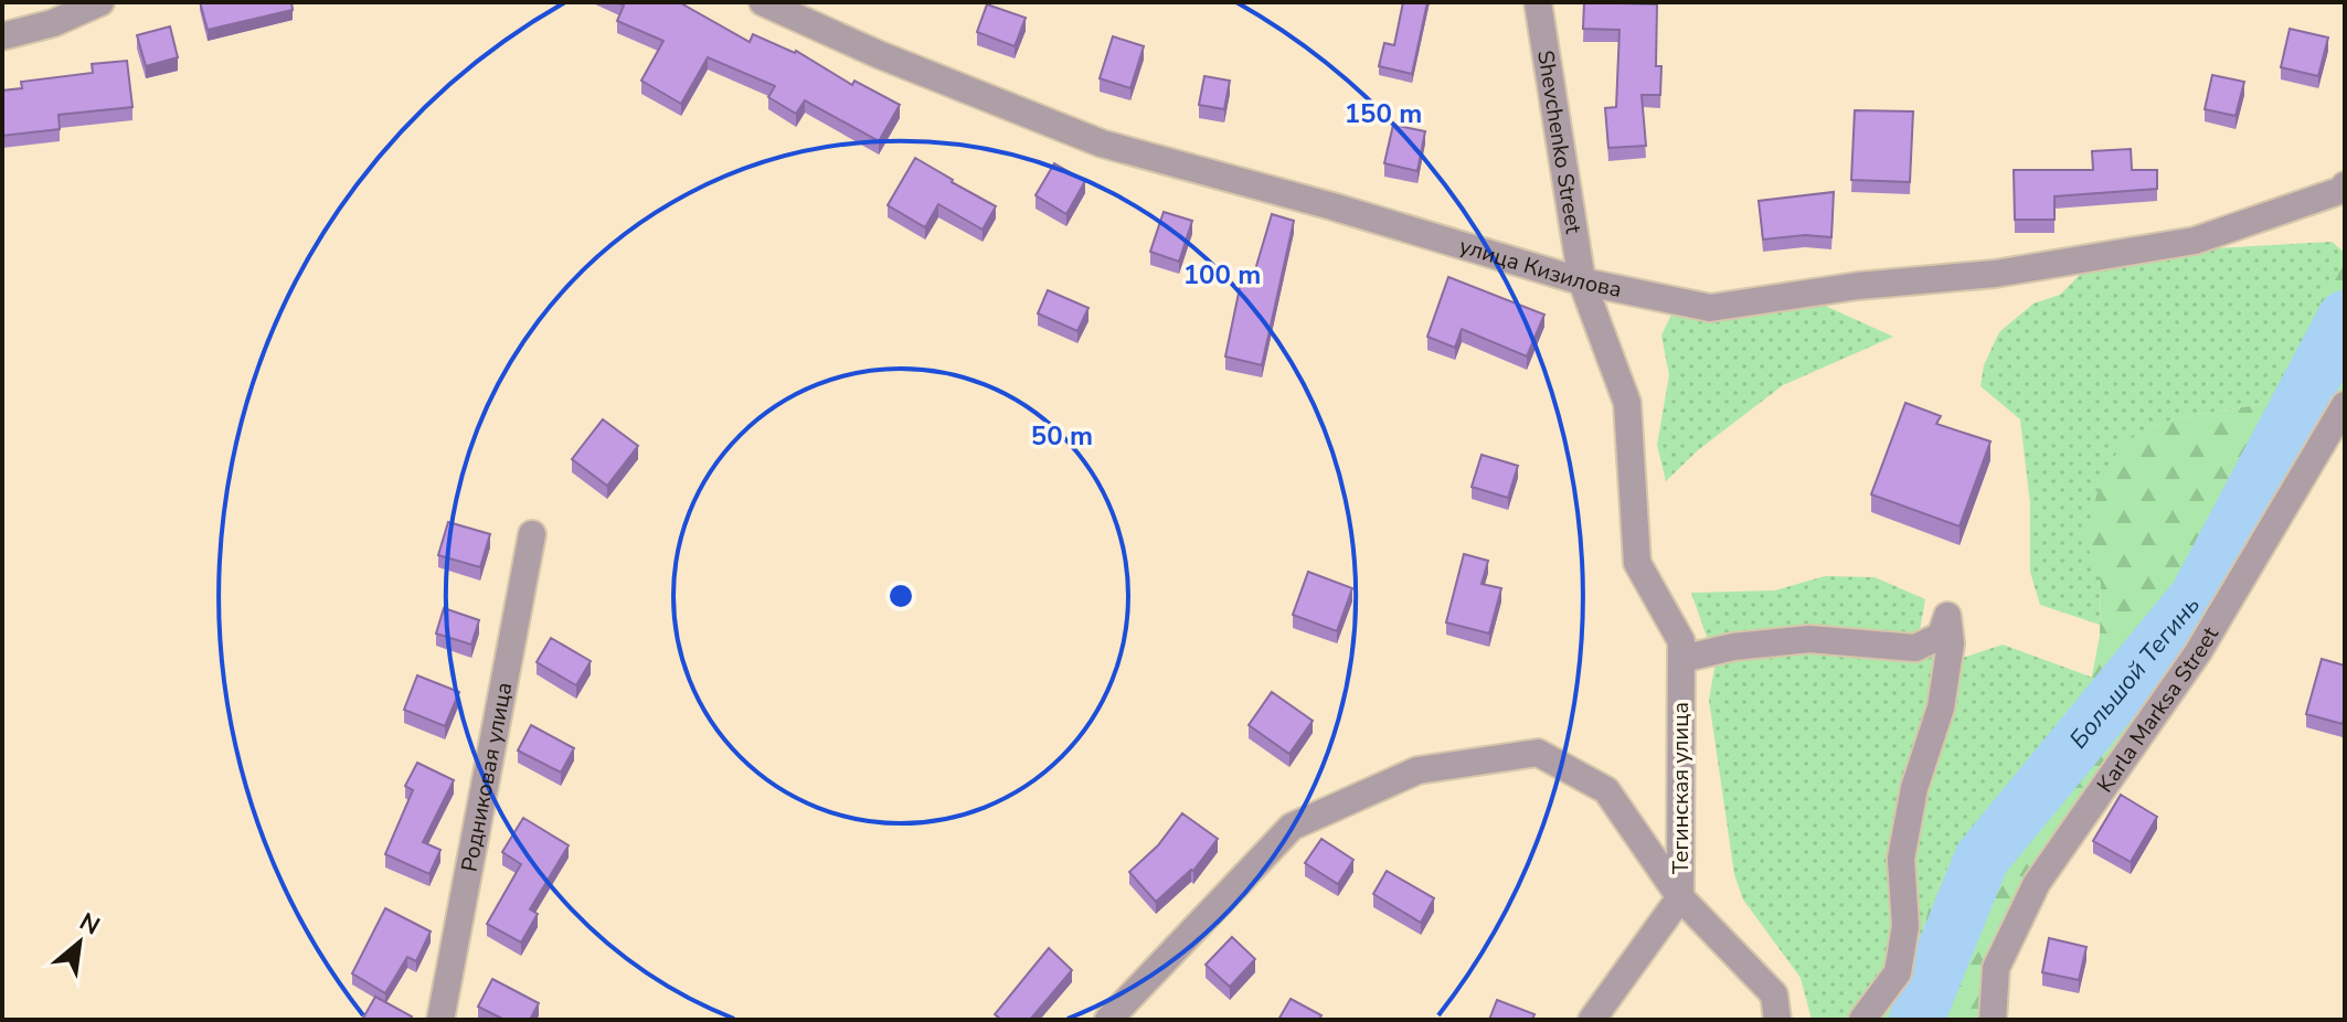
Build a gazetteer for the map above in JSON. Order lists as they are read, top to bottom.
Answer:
{
  "streets": {
    "street": [
      "Shevchenko Street",
      "улица Кизилова",
      "Karla Marksa Street",
      "Родниковая улица",
      "Тегинская улица"
    ]
  },
  "crossings": [
    ["Shevchenko Street", "улица Кизилова"],
    ["Shevchenko Street", "Тегинская улица"],
    ["улица Кизилова", "Тегинская улица"]
  ],
  "water": ["Большой Тегинь"],
  "north": "top right",
  "rings": ["150 m", "100 m", "50 m"]
}
